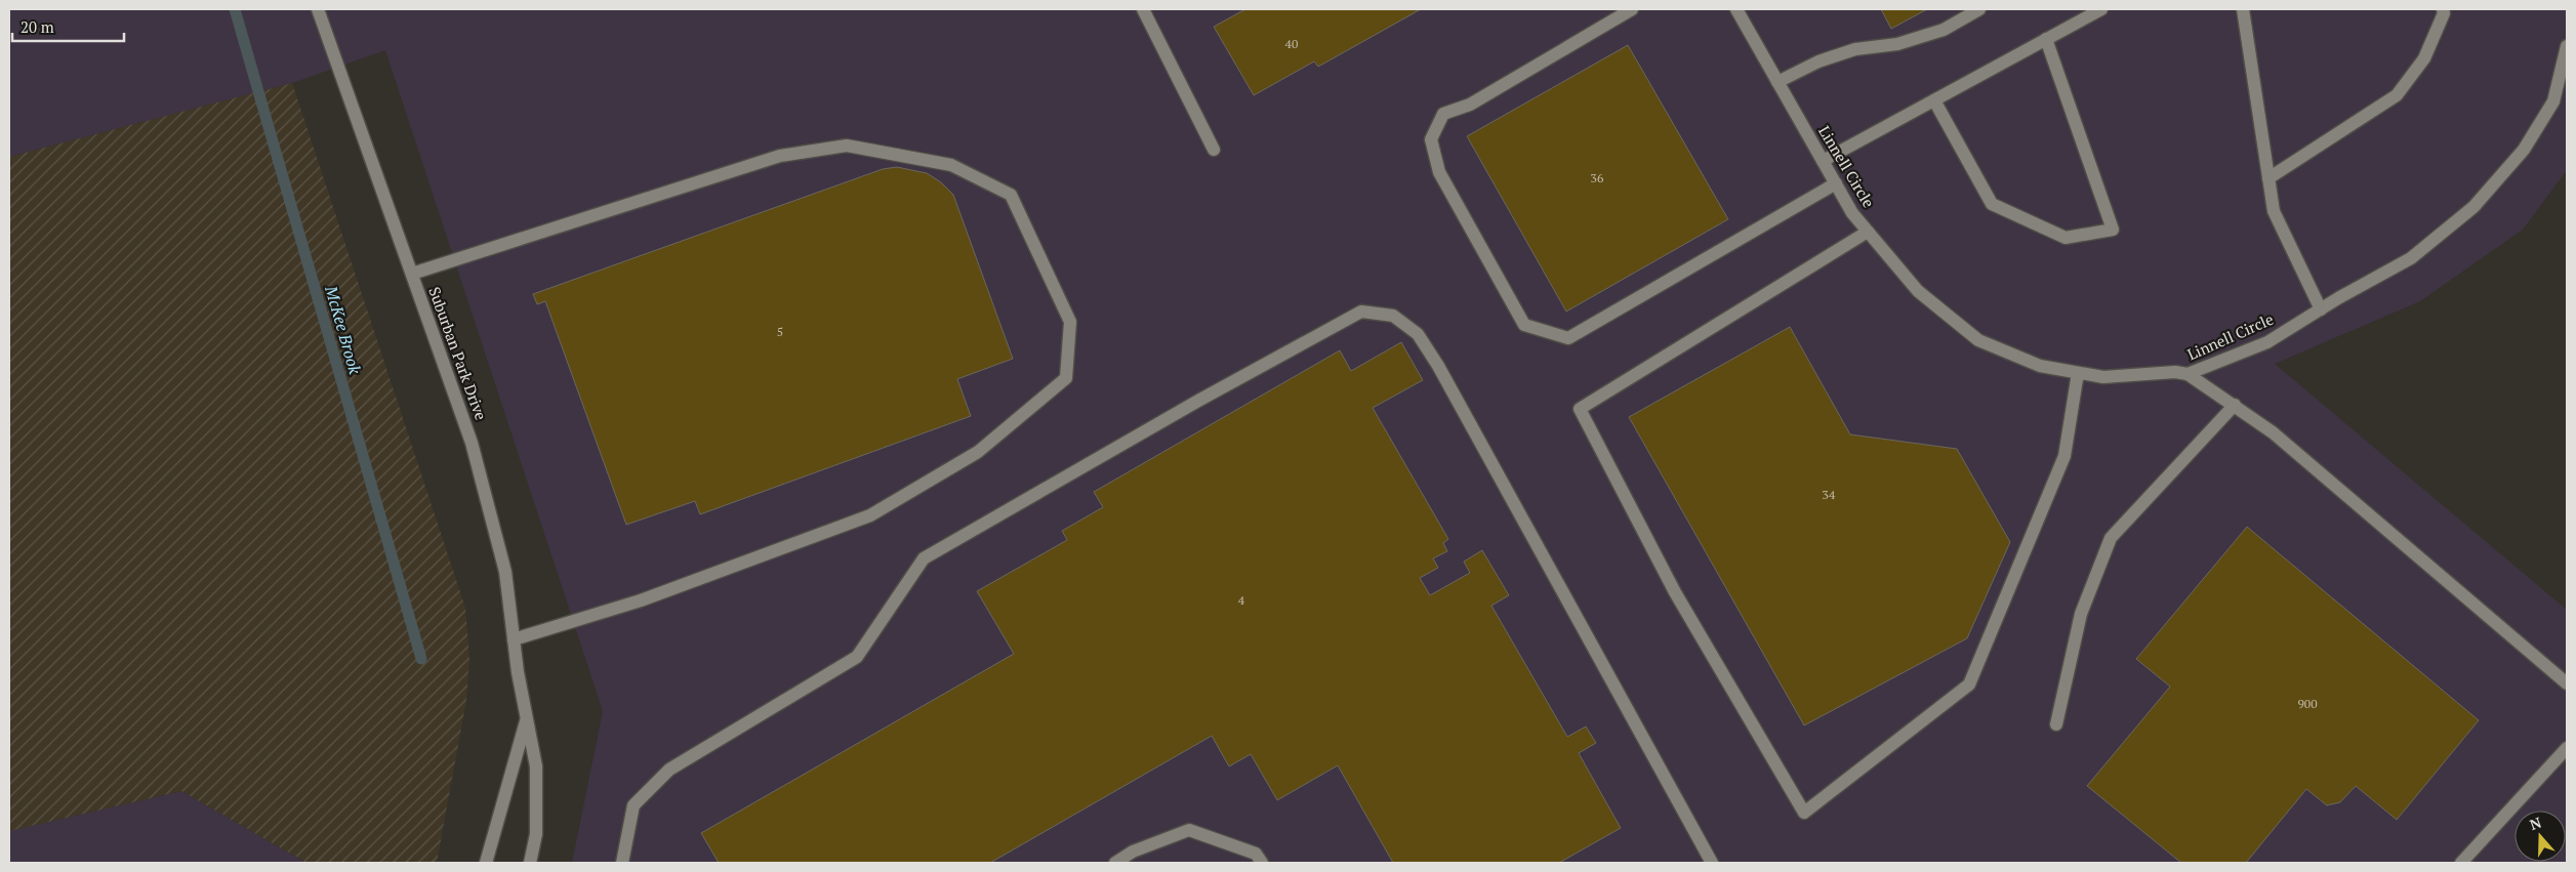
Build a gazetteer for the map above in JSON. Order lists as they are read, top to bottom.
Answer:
{
  "streets": {
    "street": ["Linnell Circle", "Suburban Park Drive"]
  },
  "water": ["McKee Brook"],
  "house_numbers": [
    "40",
    "36",
    "5",
    "34",
    "4",
    "900"
  ],
  "scale_bar": "20 m",
  "north": "top"
}
